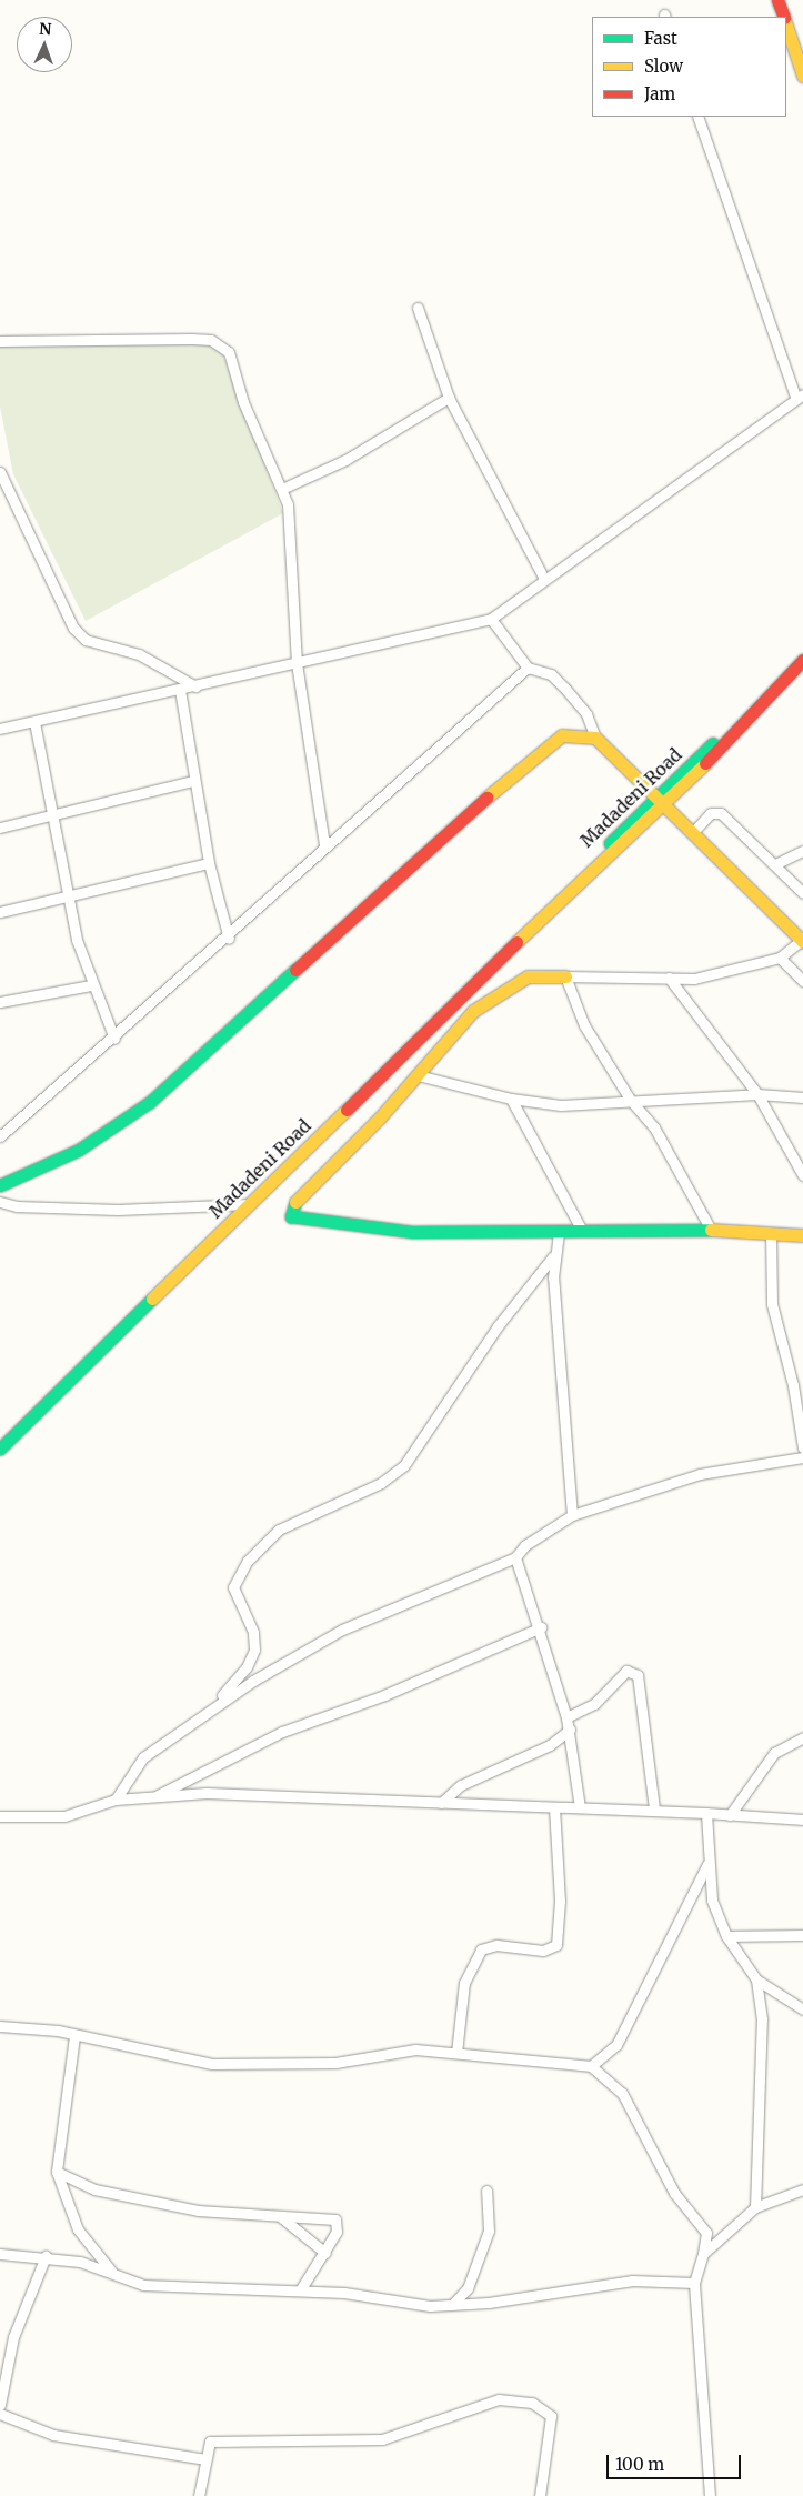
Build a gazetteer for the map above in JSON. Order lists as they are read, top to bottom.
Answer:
{
  "streets": {
    "street": ["Madadeni Road"]
  },
  "legend": ["Fast", "Slow", "Jam"],
  "scale_bar": "100 m",
  "north": "top"
}
